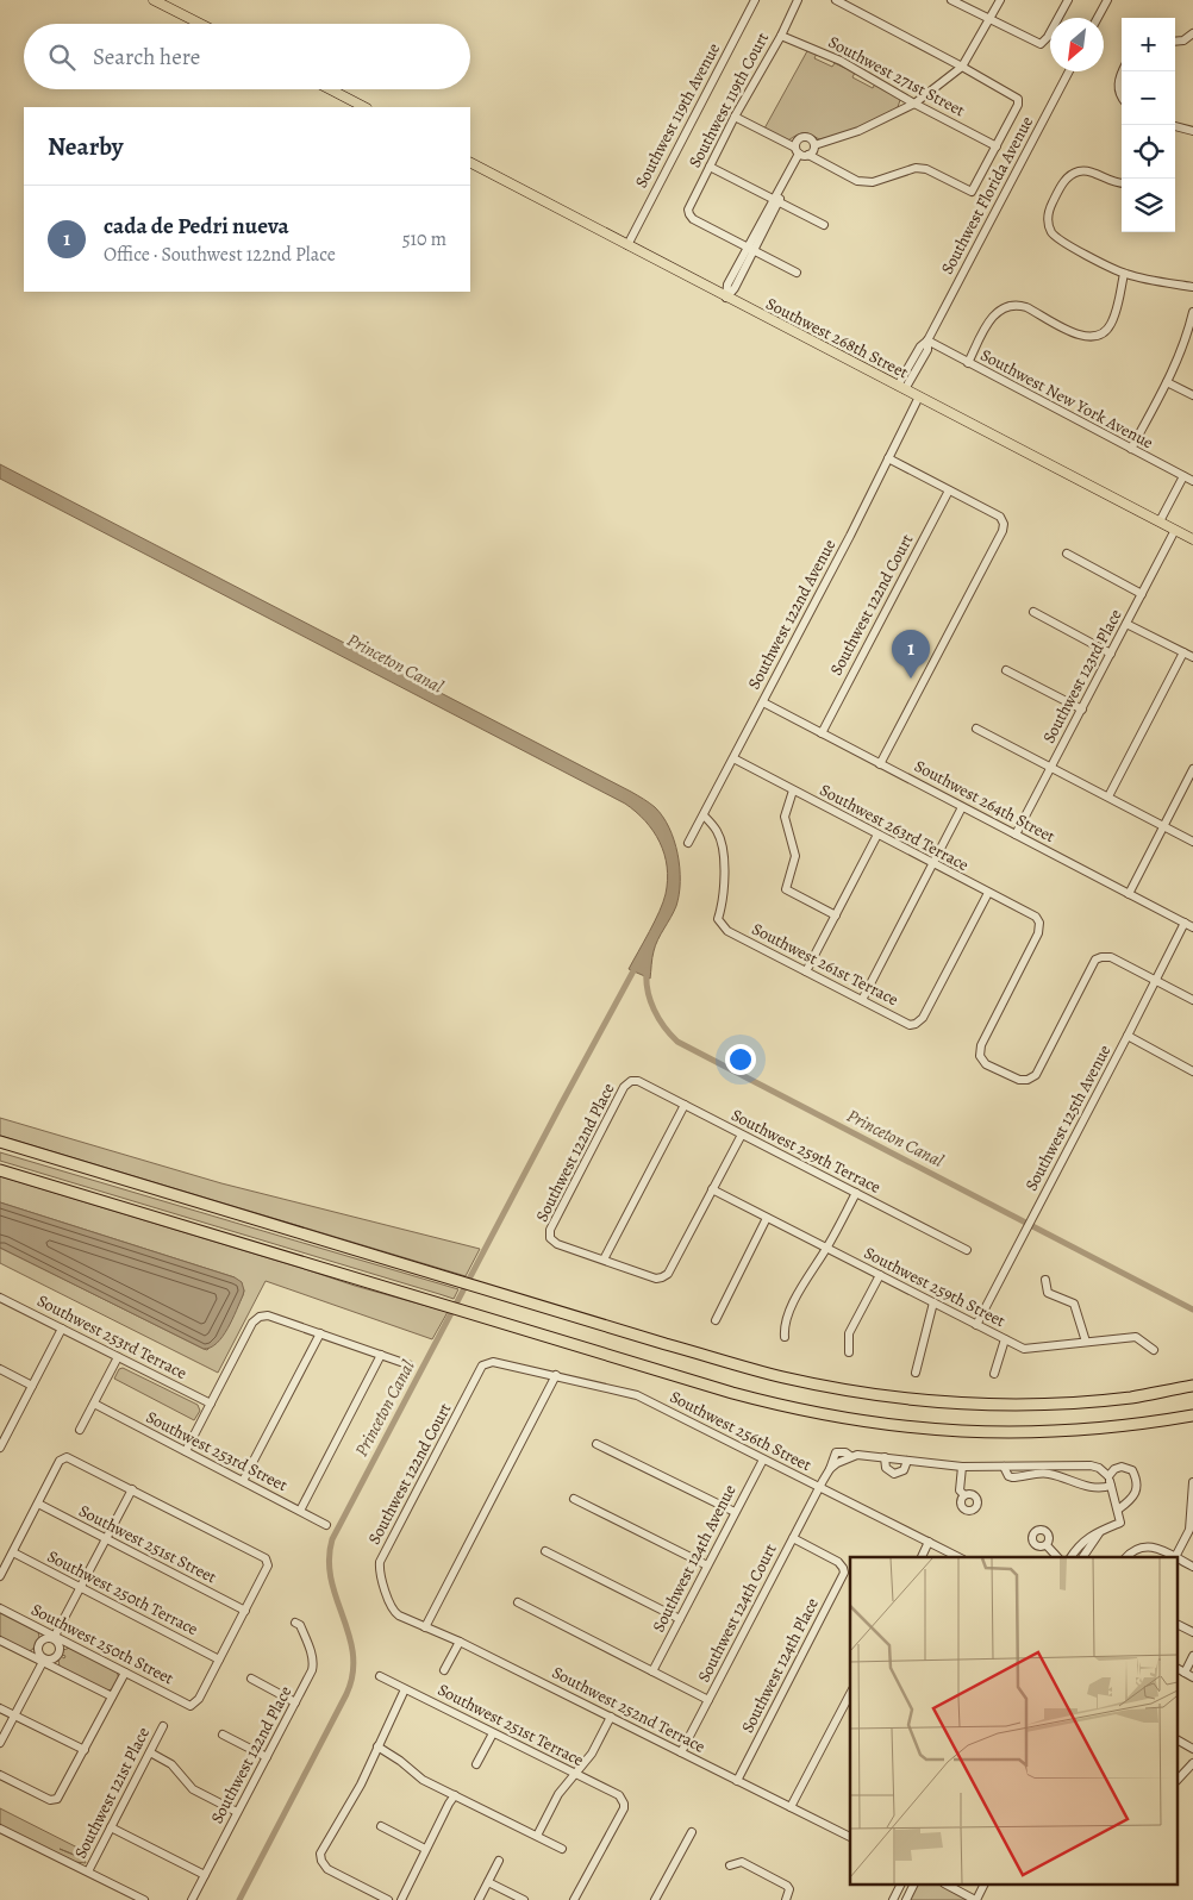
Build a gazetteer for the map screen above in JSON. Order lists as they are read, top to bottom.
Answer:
{
  "streets": {
    "main road": ["Southwest 268th Street"],
    "street": [
      "Southwest 271st Street",
      "Southwest 119th Court",
      "Southwest 119th Avenue",
      "Southwest Florida Avenue",
      "Southwest New York Avenue",
      "Southwest 122nd Court",
      "Southwest 122nd Avenue",
      "Southwest 123rd Place",
      "Southwest 264th Street",
      "Southwest 263rd Terrace",
      "Southwest 261st Terrace",
      "Southwest 125th Avenue",
      "Southwest 259th Terrace",
      "Southwest 122nd Place",
      "Southwest 259th Street",
      "Southwest 253rd Terrace",
      "Southwest 256th Street",
      "Southwest 253rd Street",
      "Southwest 251st Street",
      "Southwest 124th Avenue",
      "Southwest 250th Terrace",
      "Southwest 124th Court",
      "Southwest 250th Street",
      "Southwest 124th Place",
      "Southwest 252nd Terrace",
      "Southwest 251st Terrace",
      "Southwest 121st Place"
    ]
  },
  "crossings": [
    ["Southwest 271st Street", "Southwest 119th Court"],
    ["Southwest 119th Avenue", "Southwest 268th Street"],
    ["Southwest Florida Avenue", "Southwest 268th Street"],
    ["Southwest Florida Avenue", "Southwest New York Avenue"],
    ["Southwest 268th Street", "Southwest 122nd Avenue"],
    ["Southwest 268th Street", "Southwest 123rd Place"],
    ["Southwest 122nd Court", "Southwest 264th Street"],
    ["Southwest 122nd Court", "Southwest 256th Street"],
    ["Southwest 122nd Court", "Southwest 252nd Terrace"],
    ["Southwest 122nd Avenue", "Southwest 264th Street"],
    ["Southwest 122nd Avenue", "Southwest 263rd Terrace"],
    ["Southwest 122nd Avenue", "Southwest 261st Terrace"],
    ["Southwest 123rd Place", "Southwest 264th Street"],
    ["Southwest 264th Street", "Southwest 125th Avenue"],
    ["Southwest 263rd Terrace", "Southwest 261st Terrace"],
    ["Southwest 263rd Terrace", "Southwest 125th Avenue"],
    ["Southwest 125th Avenue", "Southwest 259th Street"],
    ["Southwest 259th Terrace", "Southwest 122nd Place"],
    ["Southwest 256th Street", "Southwest 124th Avenue"],
    ["Southwest 256th Street", "Southwest 124th Court"],
    ["Southwest 250th Terrace", "Southwest 250th Street"],
    ["Southwest 124th Court", "Southwest 124th Place"],
    ["Southwest 124th Court", "Southwest 252nd Terrace"],
    ["Southwest 124th Place", "Southwest 252nd Terrace"]
  ],
  "water": ["Princeton Canal"],
  "north": "bottom left",
  "page": {
    "map_buttons": ["+", "−"],
    "search": "Search here",
    "heading": "Nearby",
    "list": [
      {
        "mark": "1",
        "name": "cada de Pedri nueva",
        "note": "Office · Southwest 122nd Place",
        "value": "510 m"
      }
    ],
    "pins": "1"
  }
}
